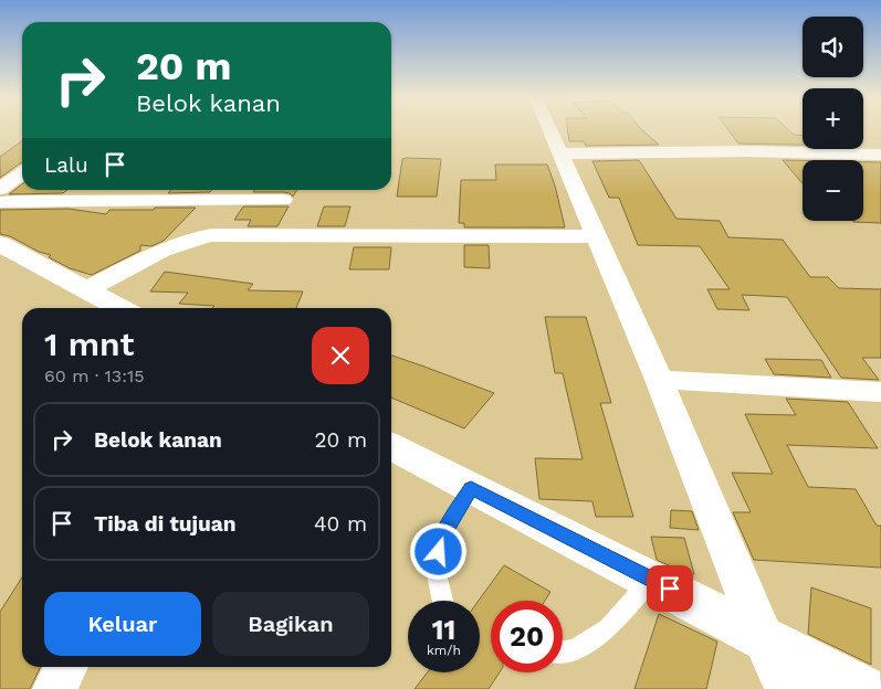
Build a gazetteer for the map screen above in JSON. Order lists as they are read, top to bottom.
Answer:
{
  "page": {
    "map_buttons": ["+", "−"],
    "turn": ["20 m", "Belok kanan"],
    "then": "Lalu",
    "heading": ["1 mnt", "60 m · 13:15"],
    "list": [
      {
        "name": "Belok kanan",
        "value": "20 m"
      },
      {
        "name": "Tiba di tujuan",
        "value": "40 m"
      }
    ],
    "buttons": ["Keluar", "Bagikan"],
    "speed": "11 km/h",
    "limit": "20"
  }
}
